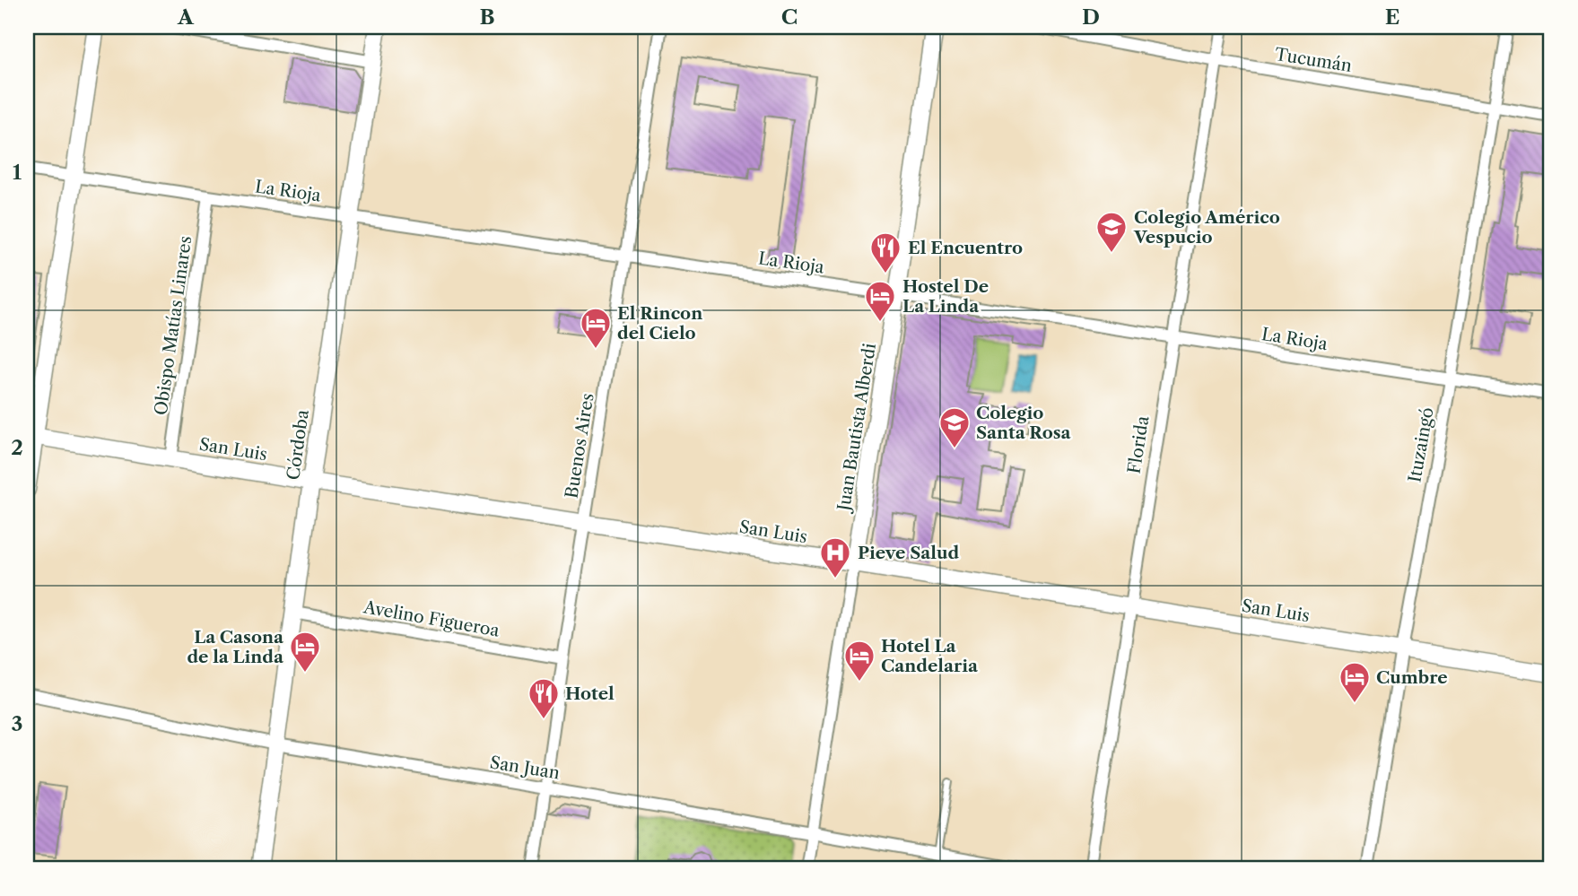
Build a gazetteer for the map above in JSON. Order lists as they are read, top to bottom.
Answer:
{
  "streets": {
    "street": [
      "Tucumán",
      "La Rioja",
      "Obispo Matías Linares",
      "Juan Bautista Alberdi",
      "Córdoba",
      "Florida",
      "Ituzaingó",
      "Buenos Aires",
      "San Luis",
      "Avelino Figueroa",
      "San Juan"
    ]
  },
  "crossings": [
    ["Tucumán", "Florida"],
    ["Tucumán", "Ituzaingó"],
    ["La Rioja", "Obispo Matías Linares"],
    ["La Rioja", "Juan Bautista Alberdi"],
    ["La Rioja", "Córdoba"],
    ["La Rioja", "Florida"],
    ["La Rioja", "Ituzaingó"],
    ["La Rioja", "Buenos Aires"],
    ["Obispo Matías Linares", "San Luis"],
    ["Juan Bautista Alberdi", "San Luis"],
    ["Juan Bautista Alberdi", "San Juan"],
    ["Córdoba", "San Luis"],
    ["Córdoba", "Avelino Figueroa"],
    ["Córdoba", "San Juan"],
    ["Florida", "San Luis"],
    ["Ituzaingó", "San Luis"],
    ["Buenos Aires", "San Luis"],
    ["Buenos Aires", "Avelino Figueroa"],
    ["Buenos Aires", "San Juan"]
  ],
  "places": {
    "school or university": ["Colegio Américo Vespucio", "Colegio Santa Rosa"],
    "restaurant": ["El Encuentro", "Hotel"],
    "hotel": [
      "Hostel De La Linda",
      "El Rincon del Cielo",
      "La Casona de la Linda",
      "Hotel La Candelaria",
      "Cumbre"
    ],
    "hospital": ["Pieve Salud"]
  },
  "grid": {
    "columns": [
      "A",
      "B",
      "C",
      "D",
      "E"
    ],
    "rows": ["1", "2", "3"]
  }
}
